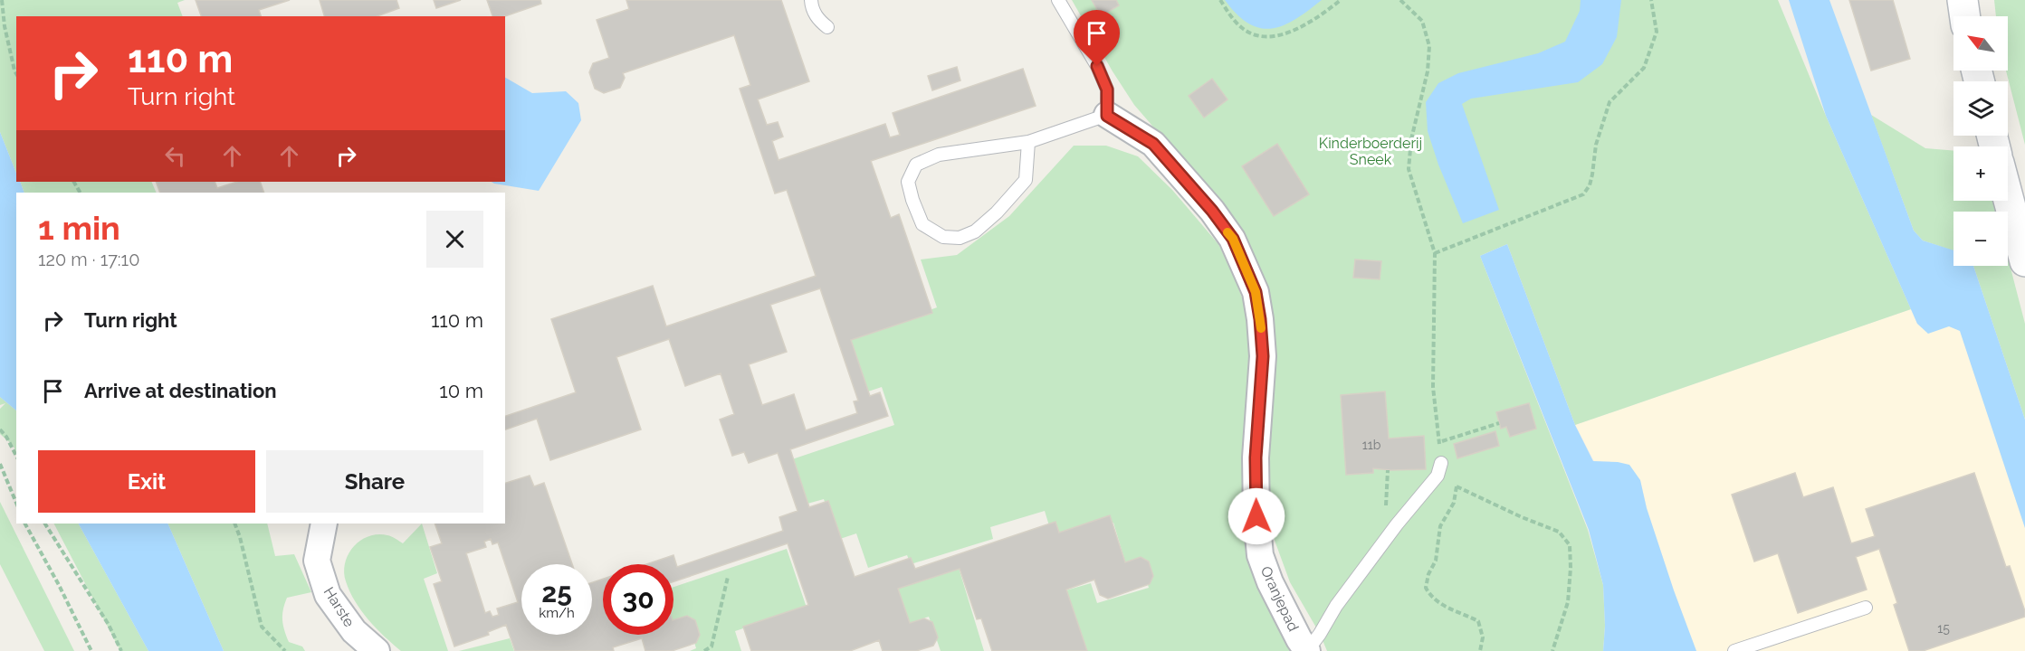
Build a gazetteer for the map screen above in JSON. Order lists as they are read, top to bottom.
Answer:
{
  "streets": {
    "street": ["Oranjepad", "Harste"]
  },
  "parks": ["Kinderboerderij Sneek"],
  "house_numbers": ["11b", "15"],
  "north": "top left",
  "page": {
    "map_buttons": ["+", "−"],
    "turn": ["110 m", "Turn right"],
    "heading": ["1 min", "120 m · 17:10"],
    "list": [
      {
        "name": "Turn right",
        "value": "110 m"
      },
      {
        "name": "Arrive at destination",
        "value": "10 m"
      }
    ],
    "buttons": ["Exit", "Share"],
    "speed": "25 km/h",
    "limit": "30"
  }
}
